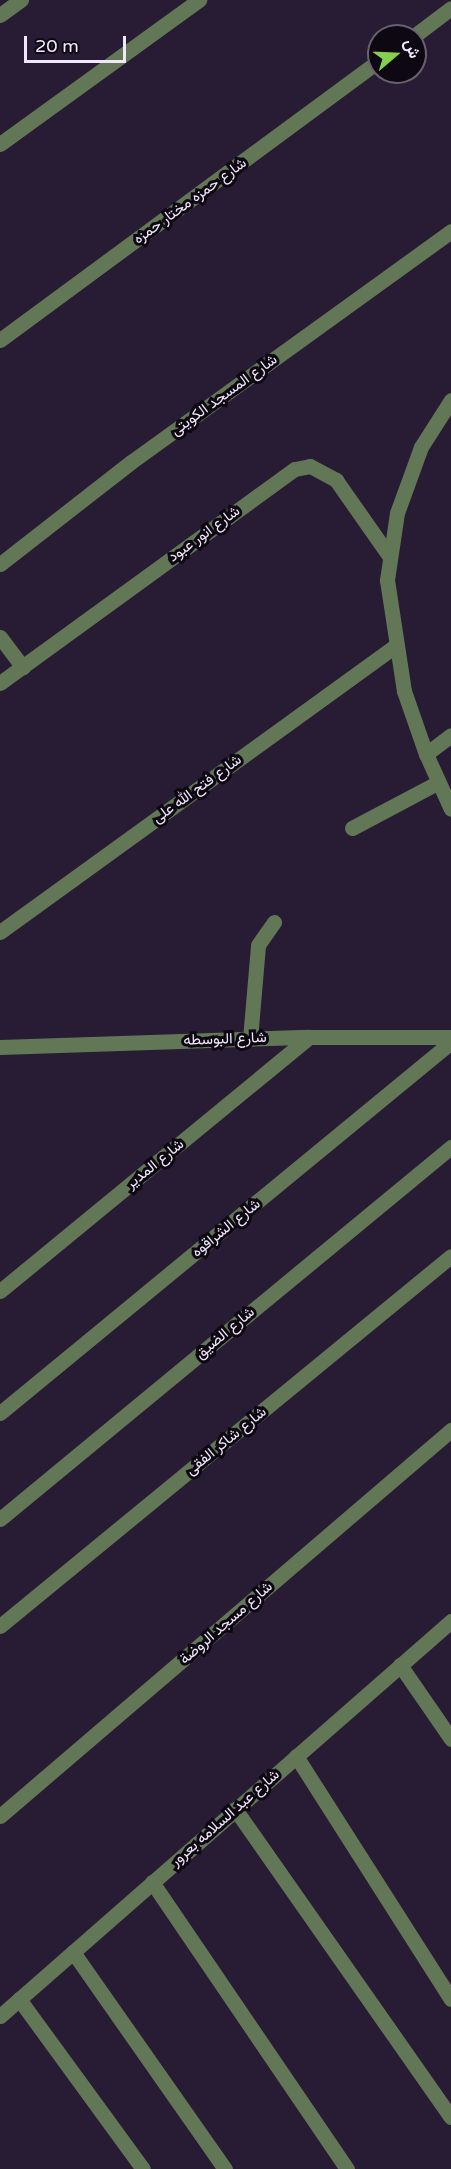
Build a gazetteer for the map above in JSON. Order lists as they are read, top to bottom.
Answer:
{
  "streets": {
    "street": [
      "شارع حمزه مختار حمزه",
      "شارع المسجد الكويتى",
      "شارع انور عبود",
      "شارع فتح الله على",
      "شارع البوسطه",
      "شارع المدير",
      "شارع الشراقوه",
      "شارع الضيق",
      "شارع شاكر الفقى",
      "شارع مسجد الروضة",
      "شارع عبد السلامه بعرور"
    ]
  },
  "crossings": [
    ["شارع البوسطه", "شارع المدير"]
  ],
  "scale_bar": "20 m",
  "north": "right"
}
